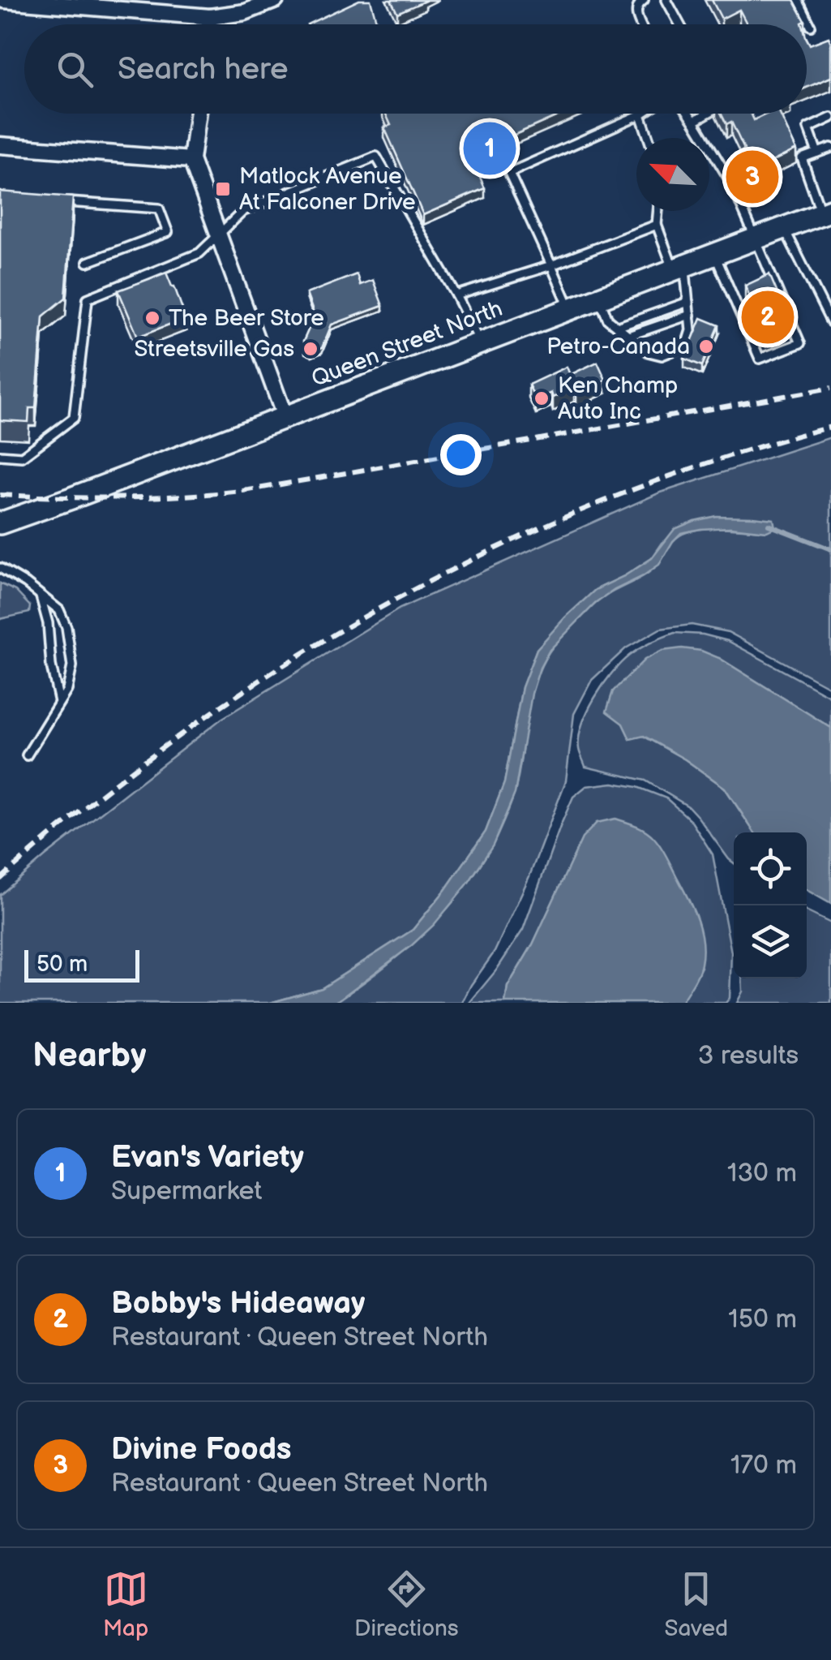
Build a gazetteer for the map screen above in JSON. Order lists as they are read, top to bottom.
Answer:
{
  "streets": {
    "main road": ["Queen Street North"]
  },
  "places": {
    "transit": ["Matlock Avenue At Falconer Drive"],
    "other": [
      "The Beer Store",
      "Petro-Canada",
      "Streetsville Gas",
      "Ken Champ Auto Inc"
    ]
  },
  "scale_bar": "50 m",
  "north": "top left",
  "page": {
    "search": "Search here",
    "pins": ["1", "3", "2"],
    "scale": "50 m",
    "heading": ["Nearby", "3 results"],
    "list": [
      {
        "mark": "1",
        "name": "Evan's Variety",
        "note": "Supermarket",
        "value": "130 m"
      },
      {
        "mark": "2",
        "name": "Bobby's Hideaway",
        "note": "Restaurant · Queen Street North",
        "value": "150 m"
      },
      {
        "mark": "3",
        "name": "Divine Foods",
        "note": "Restaurant · Queen Street North",
        "value": "170 m"
      }
    ],
    "nav": ["Map", "Directions", "Saved"]
  }
}
